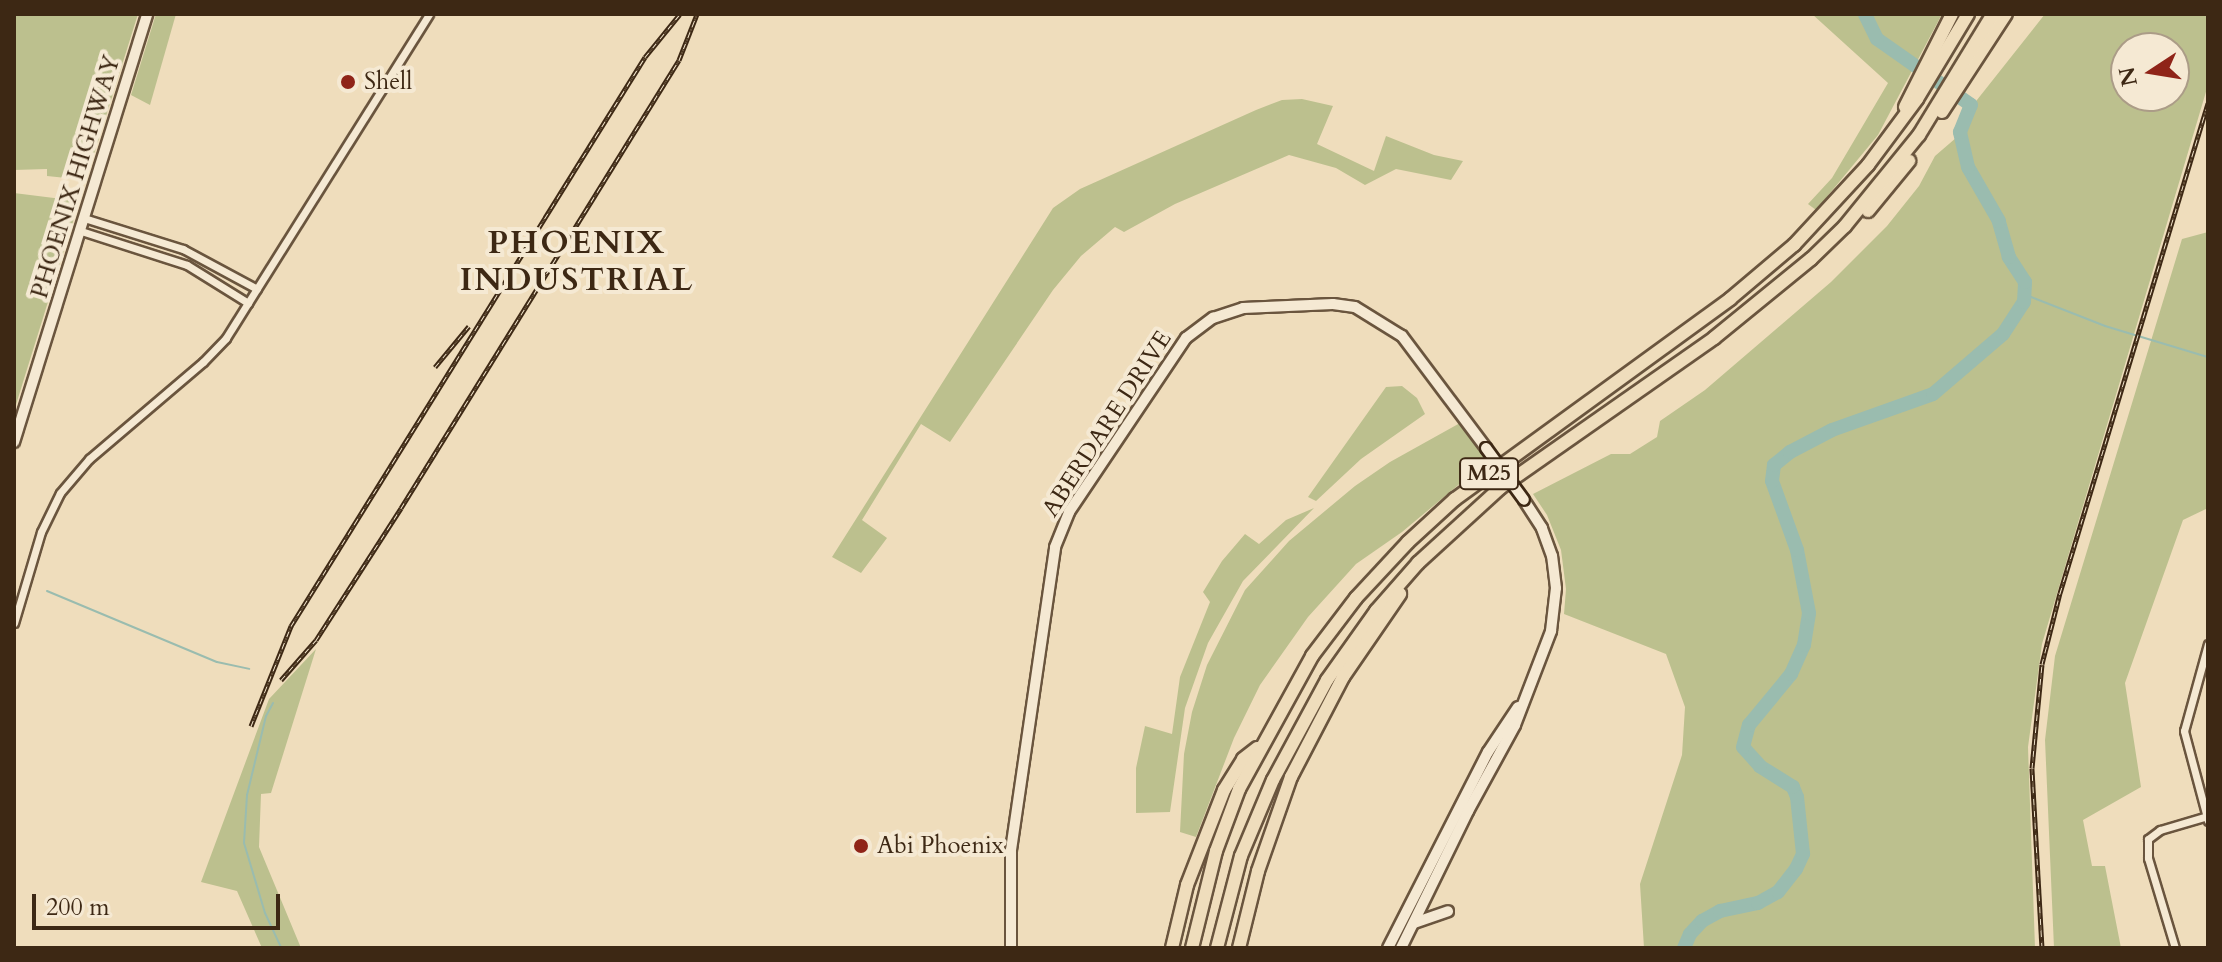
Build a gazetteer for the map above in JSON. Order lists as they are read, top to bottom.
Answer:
{
  "streets": {
    "main road": ["M25"],
    "street": ["PHOENIX HIGHWAY", "ABERDARE DRIVE"]
  },
  "districts": ["PHOENIX INDUSTRIAL"],
  "places": ["Shell", "Abi Phoenix"],
  "scale_bar": "200 m",
  "north": "left"
}
